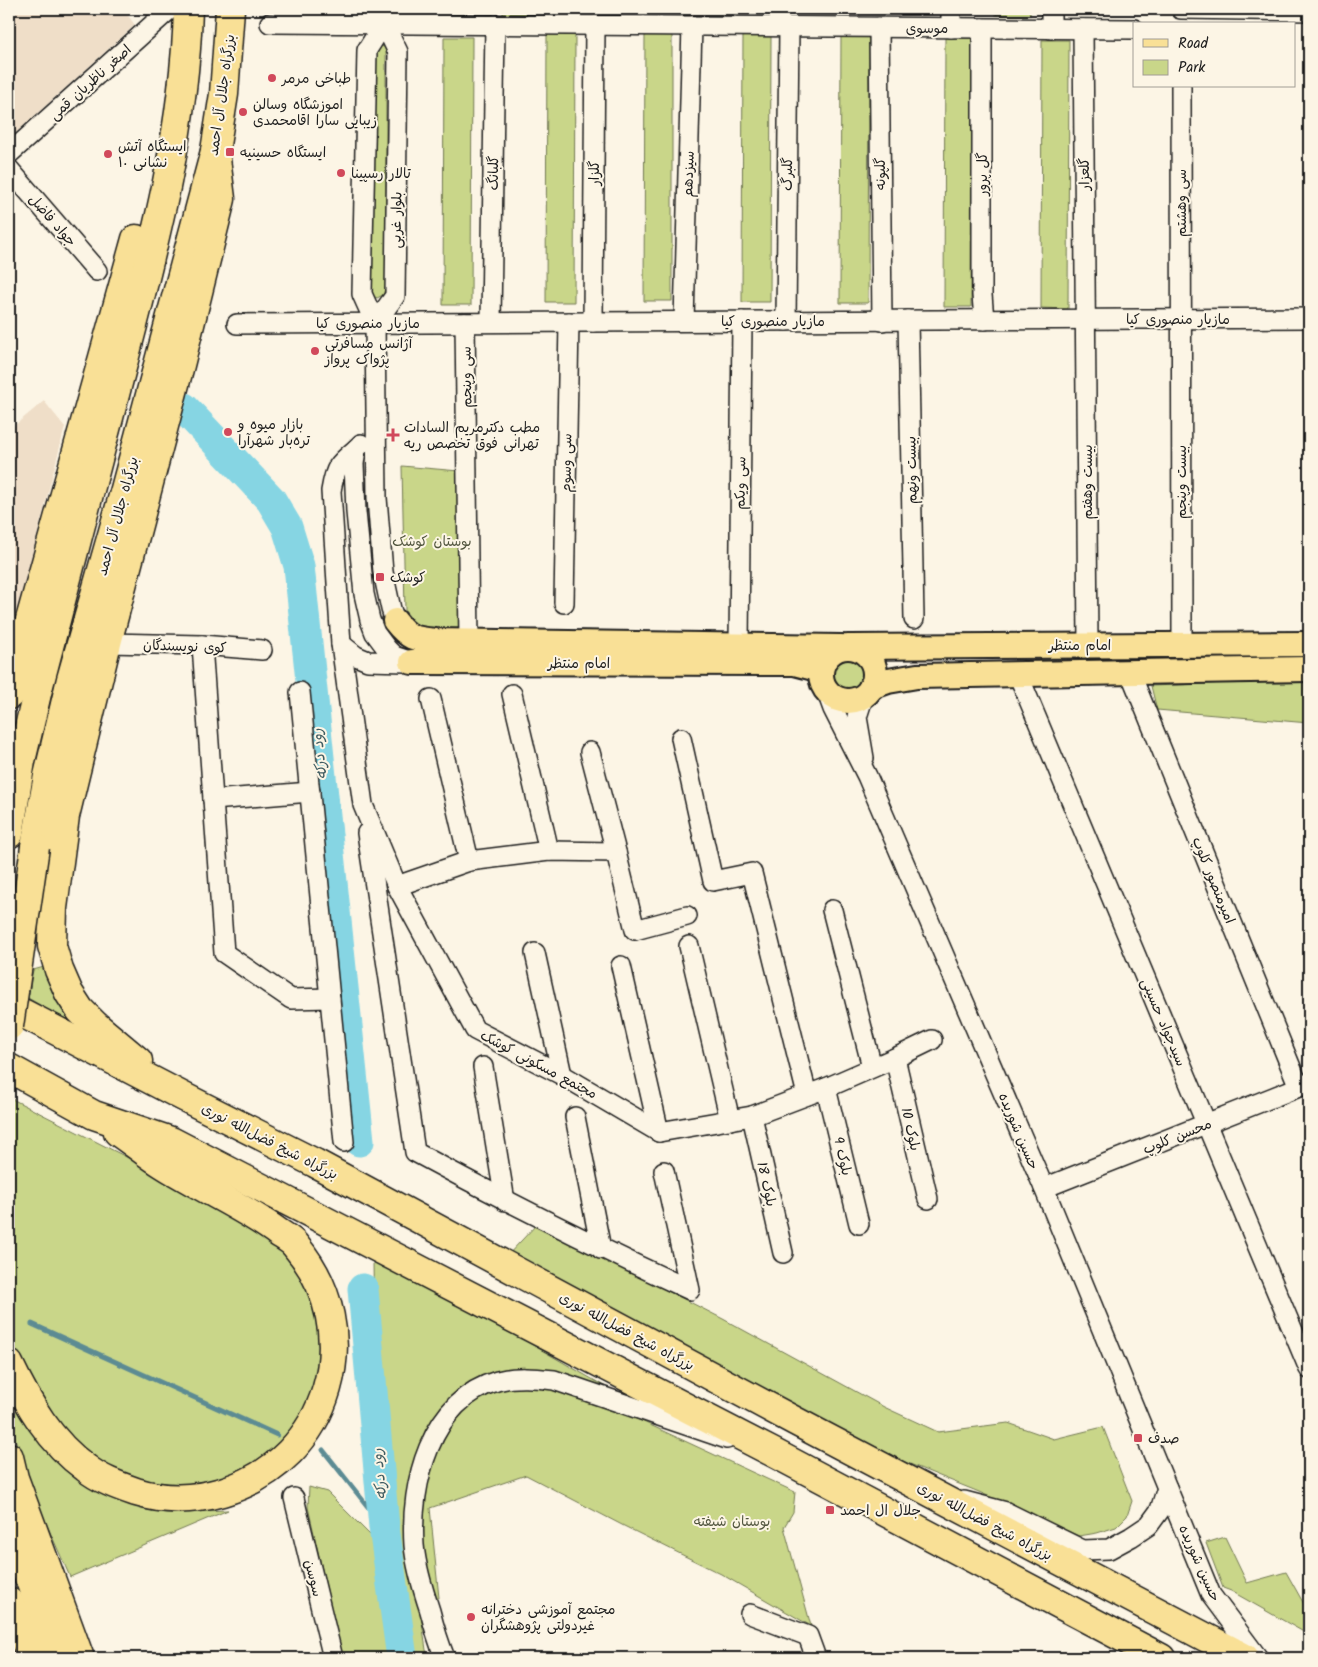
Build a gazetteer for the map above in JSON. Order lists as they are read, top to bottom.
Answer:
{
  "streets": {
    "highway": ["بزرگراه جلال آل احمد", "بزرگراه شیخ فضل‌الله نوری"],
    "main road": ["امام منتظر"],
    "street": [
      "موسوی",
      "اصغر ناظریان قمی",
      "گلبانگ",
      "گلزار",
      "سیزدهم",
      "گلبرگ",
      "گلپونه",
      "گل پرور",
      "گلعزار",
      "سی وهشتم",
      "جواد فاضل",
      "بلوار غربی",
      "مازیار منصوری کیا",
      "سی وپنجم",
      "سی وسوم",
      "بیست ونهم",
      "بیست وهفتم",
      "بیست وپنجم",
      "سی ویکم",
      "کوی نویسندگان",
      "امیرمنصور کلوپ",
      "سیدجواد حسینی",
      "مجتمع مسکونی کوشک",
      "بلوک 10",
      "حسین شوریده",
      "محسن کلوپ",
      "بلوک 9",
      "بلوک 18",
      "سوسن"
    ]
  },
  "crossings": [
    ["موسوی", "گلبانگ"],
    ["موسوی", "گلزار"],
    ["موسوی", "سیزدهم"],
    ["موسوی", "گلبرگ"],
    ["موسوی", "گلپونه"],
    ["موسوی", "گل پرور"],
    ["موسوی", "گلعزار"],
    ["موسوی", "بلوار غربی"],
    ["گلبانگ", "مازیار منصوری کیا"],
    ["گلزار", "مازیار منصوری کیا"],
    ["سیزدهم", "مازیار منصوری کیا"],
    ["گلبرگ", "مازیار منصوری کیا"],
    ["گلپونه", "مازیار منصوری کیا"],
    ["گل پرور", "مازیار منصوری کیا"],
    ["گلعزار", "مازیار منصوری کیا"],
    ["گلعزار", "بیست وهفتم"],
    ["سی وهشتم", "مازیار منصوری کیا"],
    ["سی وهشتم", "بیست وپنجم"],
    ["بلوار غربی", "مازیار منصوری کیا"],
    ["مازیار منصوری کیا", "سی وپنجم"],
    ["مازیار منصوری کیا", "سی وسوم"],
    ["مازیار منصوری کیا", "بیست ونهم"],
    ["مازیار منصوری کیا", "بیست وهفتم"],
    ["مازیار منصوری کیا", "بیست وپنجم"],
    ["مازیار منصوری کیا", "سی ویکم"],
    ["سی وپنجم", "امام منتظر"],
    ["بیست وهفتم", "امام منتظر"],
    ["بیست وپنجم", "امام منتظر"],
    ["سی ویکم", "امام منتظر"],
    ["امام منتظر", "امیرمنصور کلوپ"],
    ["امام منتظر", "سیدجواد حسینی"],
    ["امام منتظر", "مجتمع مسکونی کوشک"],
    ["امام منتظر", "حسین شوریده"],
    ["امیرمنصور کلوپ", "محسن کلوپ"],
    ["سیدجواد حسینی", "محسن کلوپ"],
    ["حسین شوریده", "محسن کلوپ"]
  ],
  "water": ["رود درکه"],
  "parks": ["بوستان کوشک", "بوستان شیفته"],
  "places": {
    "other": [
      "طباخی مرمر",
      "اموزشگاه وسالن زیبایی سارا اقامحمدی",
      "ایستگاه آتش نشانی ۱۰",
      "تالار رسپینا",
      "آژانس مسافرتی پژواک پرواز",
      "بازار میوه و تره‌بار شهرآرا",
      "مجتمع آموزشی دخترانه غیردولتی پژوهشگران"
    ],
    "transit": [
      "ایستگاه حسینیه",
      "کوشک",
      "صدف",
      "جلال ال احمد"
    ],
    "health": ["مطب دكترمريم السادات تهرانی فوق تخصص ریه"]
  },
  "legend": ["Road", "Park"]
}
